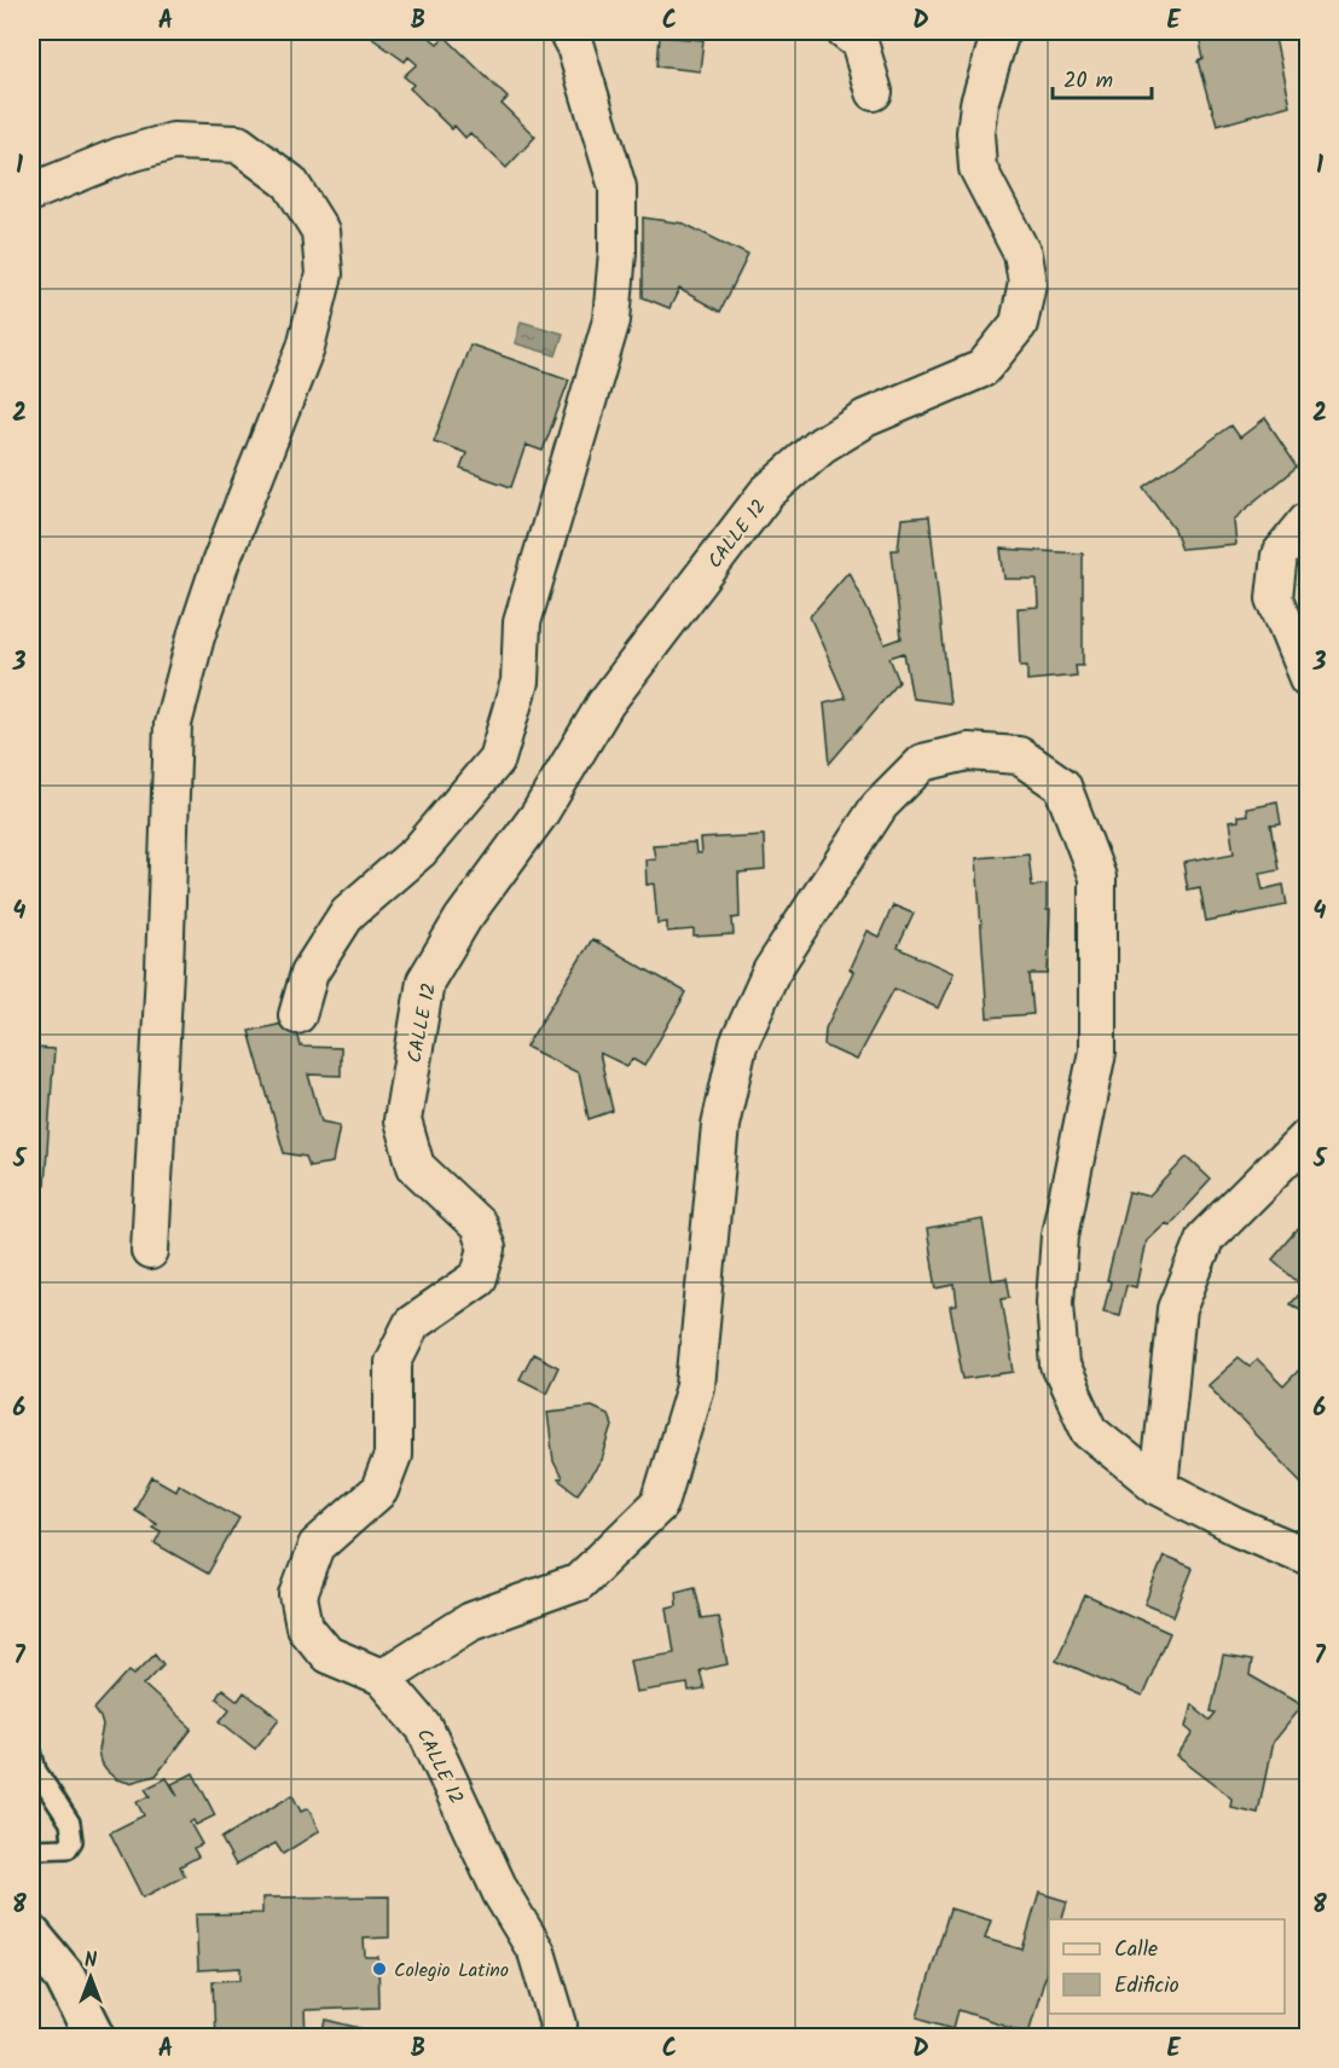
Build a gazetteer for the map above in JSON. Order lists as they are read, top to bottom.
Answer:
{
  "streets": {
    "street": ["CALLE 12"]
  },
  "places": ["Colegio Latino"],
  "legend": ["Calle", "Edificio"],
  "scale_bar": "20 m",
  "north": "top",
  "grid": {
    "columns": [
      "A",
      "B",
      "C",
      "D",
      "E"
    ],
    "rows": [
      "1",
      "2",
      "3",
      "4",
      "5",
      "6",
      "7",
      "8"
    ]
  }
}
